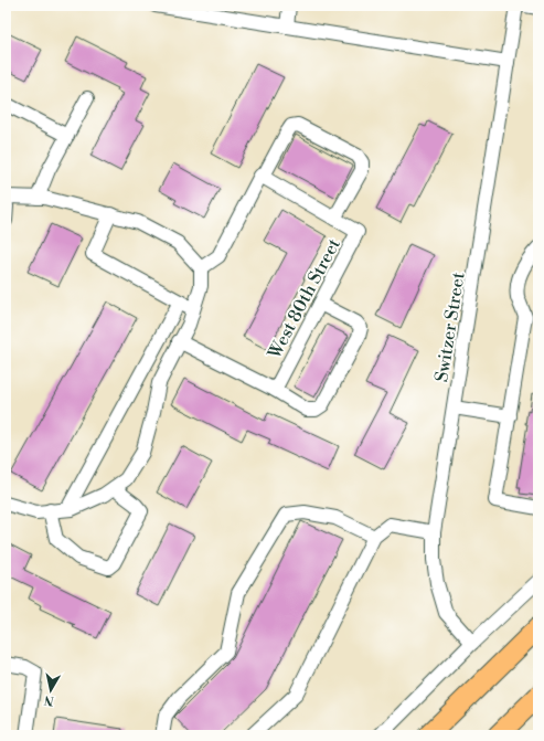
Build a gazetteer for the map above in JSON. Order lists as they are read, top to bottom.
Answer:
{
  "streets": {
    "street": ["West 80th Street", "Switzer Street"]
  },
  "north": "bottom"
}
